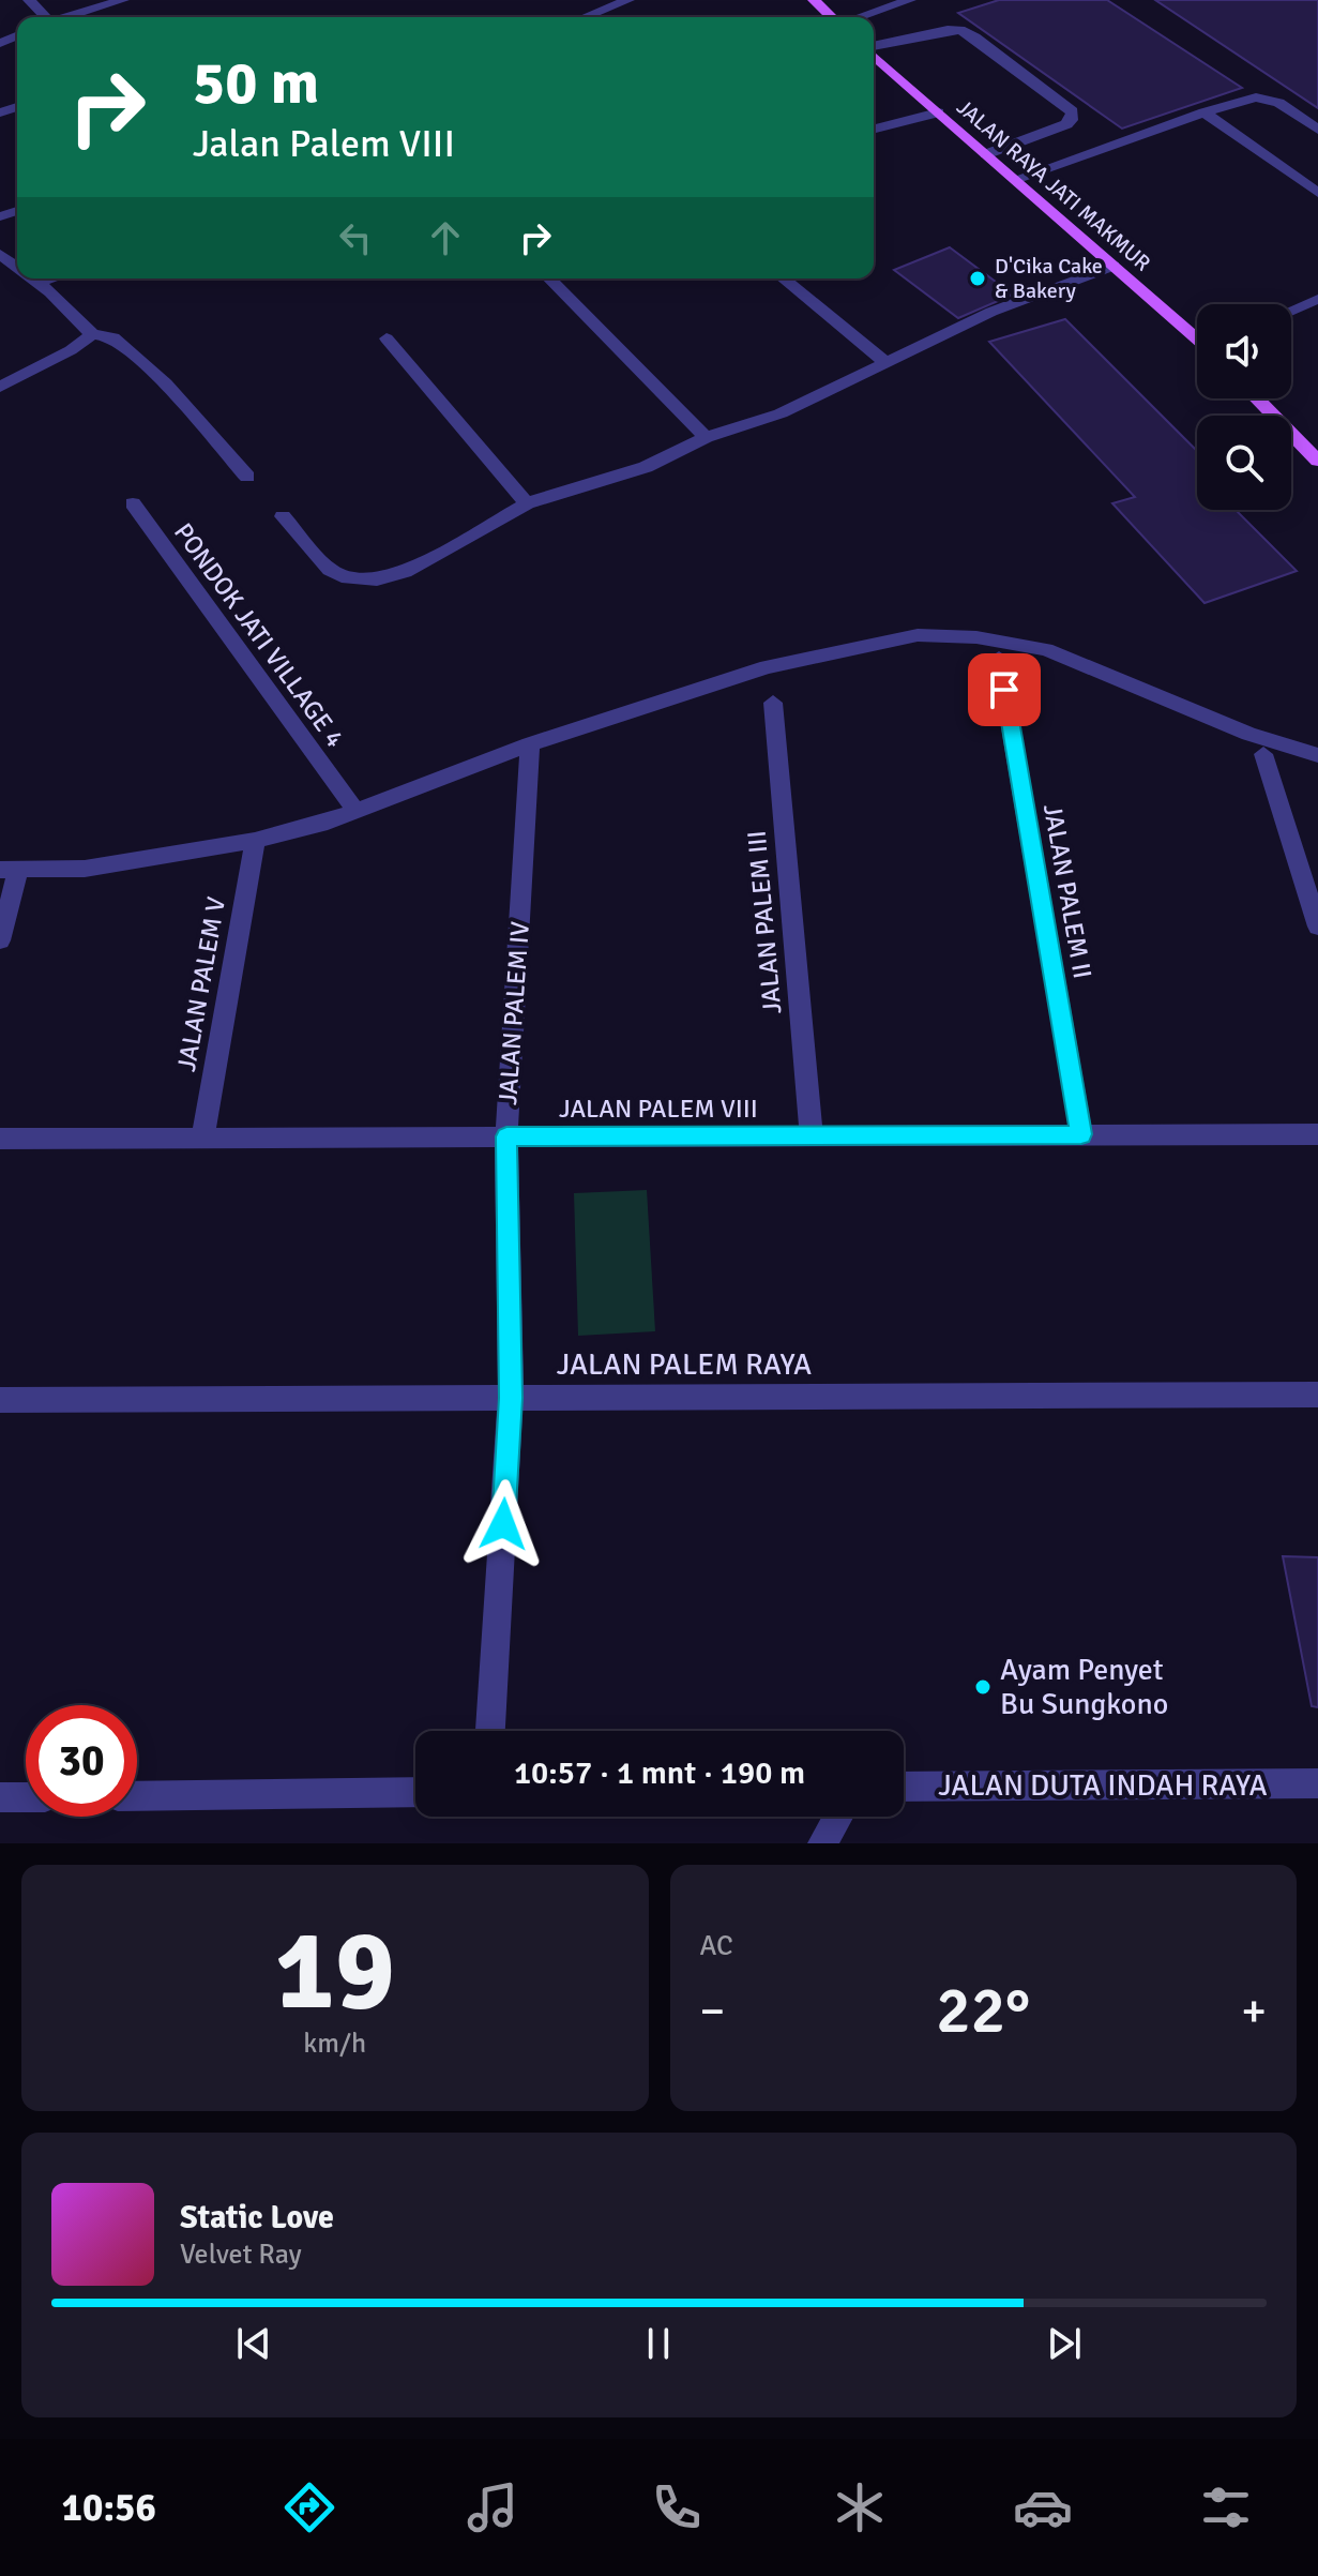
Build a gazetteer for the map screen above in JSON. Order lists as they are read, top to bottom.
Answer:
{
  "streets": {
    "main road": ["JALAN RAYA JATI MAKMUR"],
    "street": [
      "PONDOK JATI VILLAGE 4",
      "JALAN PALEM II",
      "JALAN PALEM III",
      "JALAN PALEM V",
      "JALAN PALEM IV",
      "JALAN PALEM VIII",
      "JALAN PALEM RAYA",
      "JALAN DUTA INDAH RAYA"
    ]
  },
  "crossings": [
    ["JALAN PALEM II", "JALAN PALEM VIII"],
    ["JALAN PALEM III", "JALAN PALEM VIII"],
    ["JALAN PALEM V", "JALAN PALEM VIII"],
    ["JALAN PALEM IV", "JALAN PALEM VIII"],
    ["JALAN PALEM IV", "JALAN PALEM RAYA"]
  ],
  "places": ["D'Cika Cake & Bakery", "Ayam Penyet Bu Sungkono"],
  "page": {
    "turn": ["50 m", "Jalan Palem VIII"],
    "limit": "30",
    "trip": "10:57 · 1 mnt · 190 m",
    "tile": [
      ["19", "km/h"],
      "AC"
    ],
    "heat": ["−", "22°", "+"],
    "song": ["Static Love", "Velvet Ray"],
    "tabs": "10:56"
  }
}
